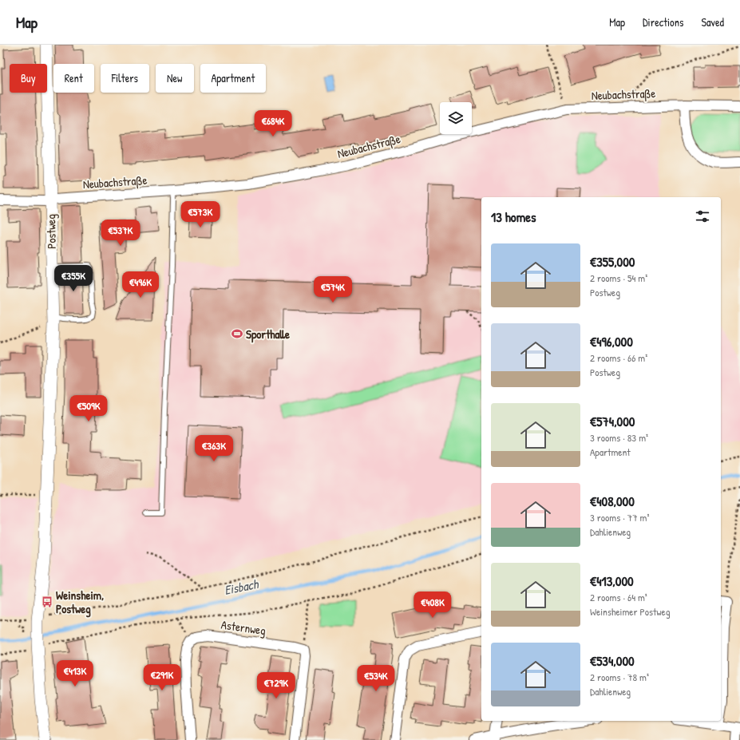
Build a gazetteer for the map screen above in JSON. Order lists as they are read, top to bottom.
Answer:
{
  "streets": {
    "street": ["Neubachstraße", "Postweg", "Asternweg"]
  },
  "crossings": [
    ["Neubachstraße", "Postweg"]
  ],
  "water": ["Eisbach"],
  "places": {
    "sports": ["Sporthalle"],
    "bus stop": ["Weinsheim, Postweg"]
  },
  "page": {
    "header": "Map",
    "nav": ["Map", "Directions", "Saved"],
    "chip": [
      "Buy",
      "Rent",
      "Filters",
      "New",
      "Apartment"
    ],
    "price": [
      "€684K",
      "€573K",
      "€537K",
      "€355K",
      "€496K",
      "€574K",
      "€509K",
      "€363K",
      "€408K",
      "€413K",
      "€291K",
      "€534K",
      "€729K"
    ],
    "heading": "13 homes",
    "list": [
      {
        "name": "€355,000",
        "note": "2 rooms · 54 m² · Postweg"
      },
      {
        "name": "€496,000",
        "note": "2 rooms · 66 m² · Postweg"
      },
      {
        "name": "€574,000",
        "note": "3 rooms · 83 m² · Apartment"
      },
      {
        "name": "€408,000",
        "note": "3 rooms · 77 m² · Dahlienweg"
      },
      {
        "name": "€413,000",
        "note": "2 rooms · 64 m² · Weinsheimer Postweg"
      },
      {
        "name": "€534,000",
        "note": "2 rooms · 78 m² · Dahlienweg"
      }
    ]
  }
}
